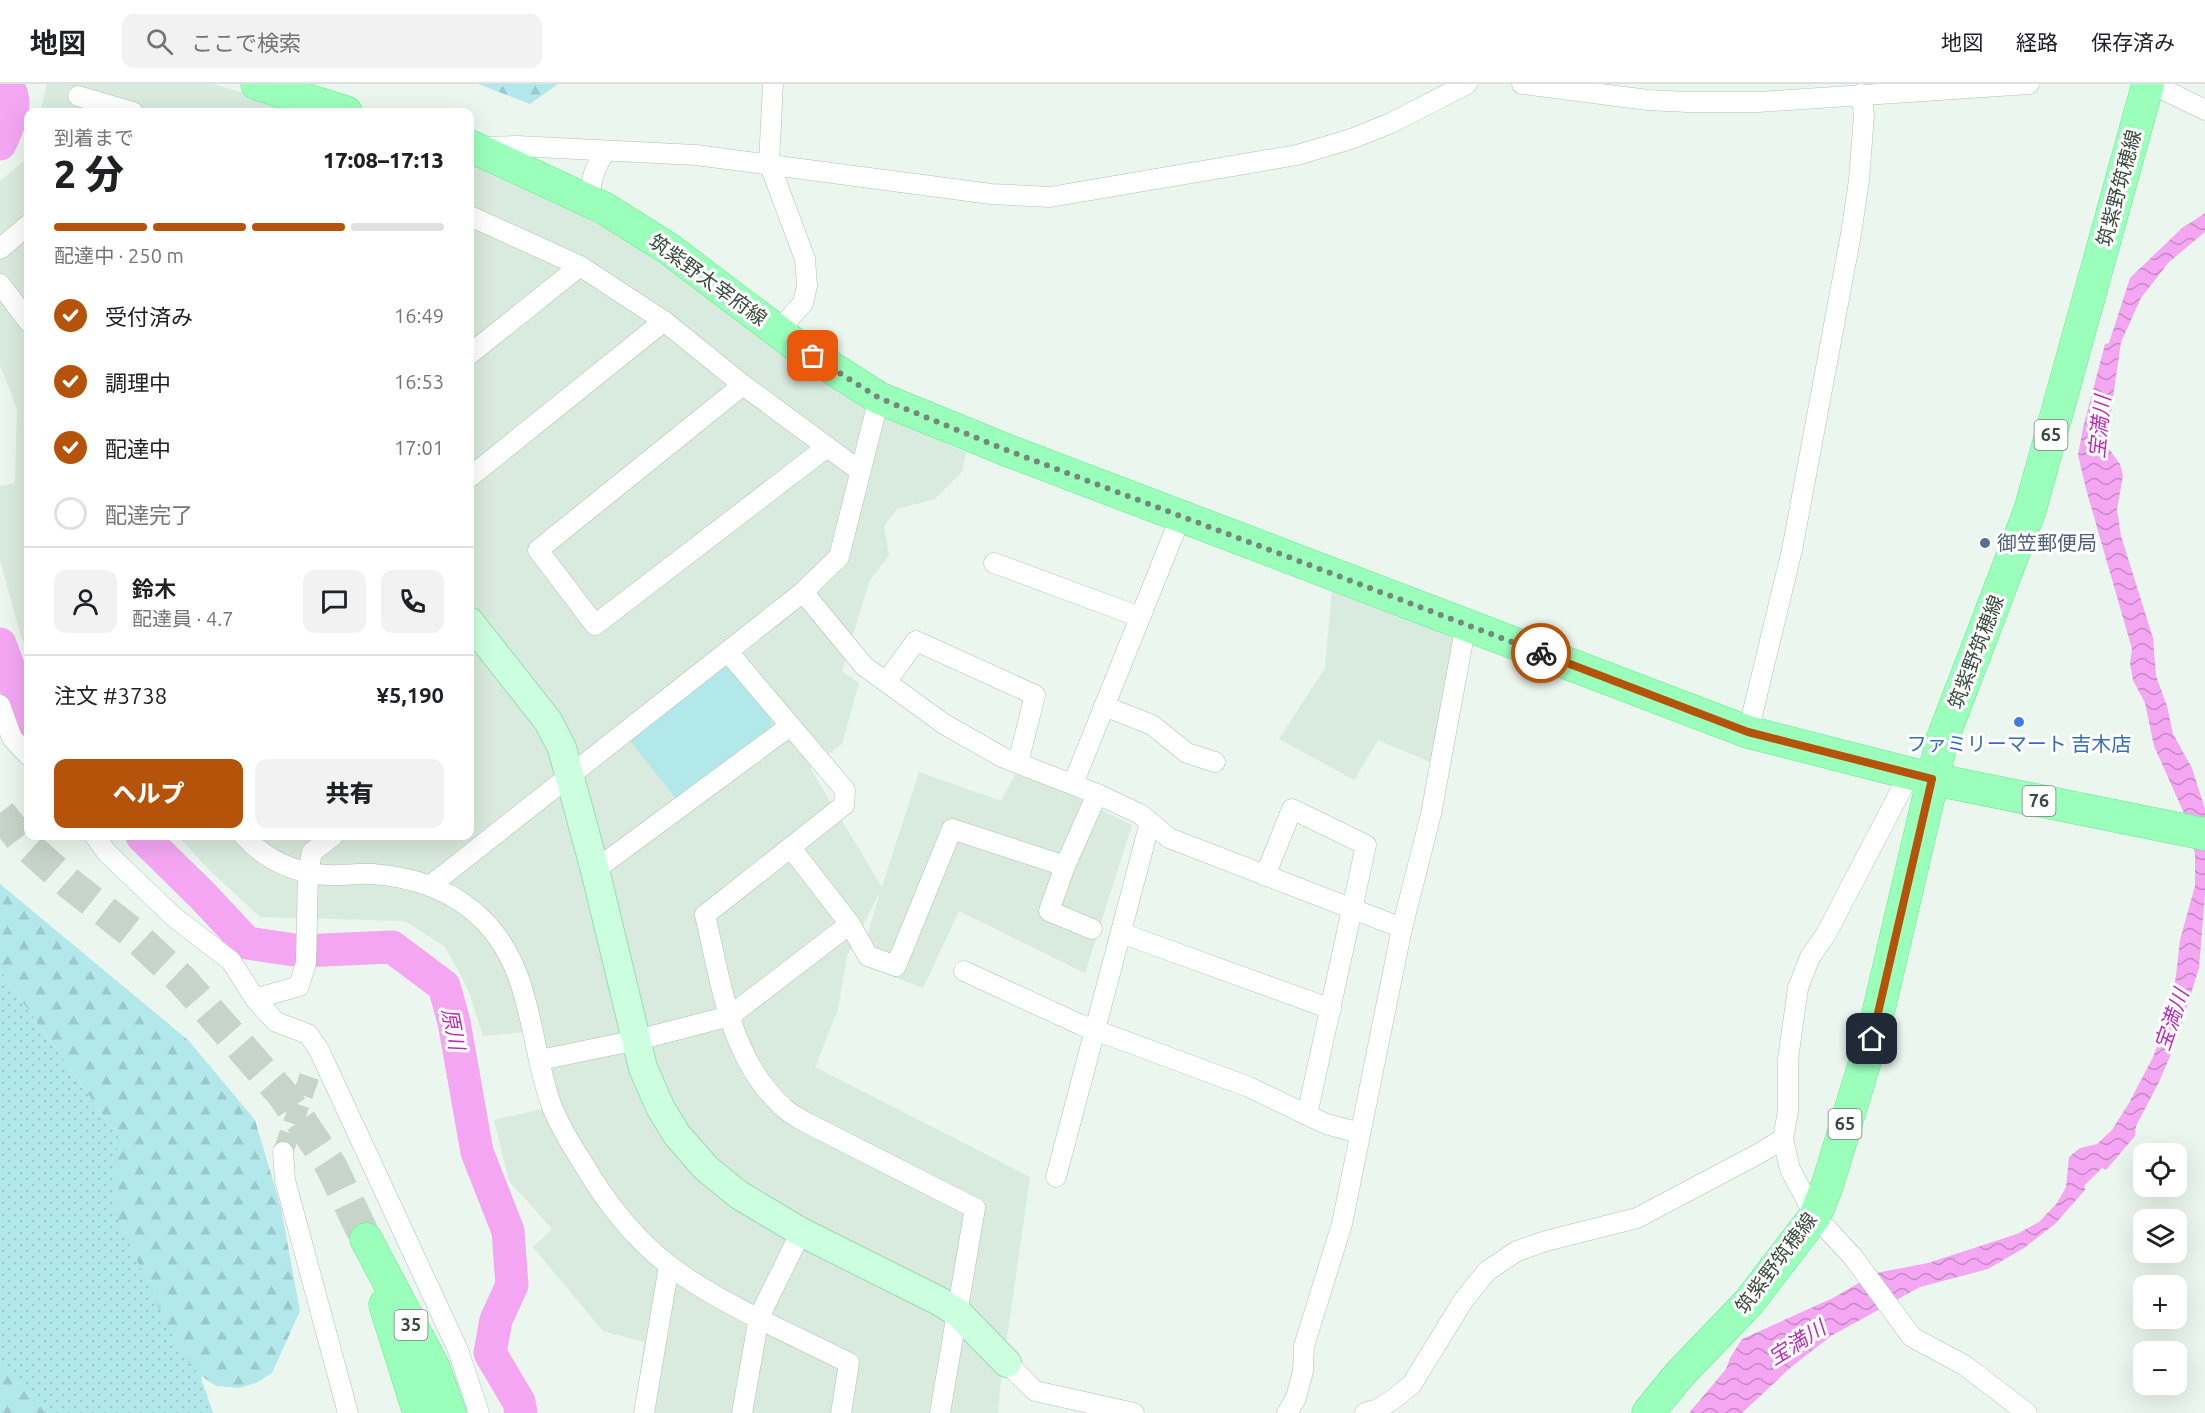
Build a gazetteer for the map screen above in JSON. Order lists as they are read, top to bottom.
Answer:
{
  "streets": {
    "main road": [
      "筑紫野筑穂線",
      "筑紫野太宰府線",
      "65",
      "76",
      "35"
    ]
  },
  "crossings": [
    ["筑紫野筑穂線", "筑紫野太宰府線"]
  ],
  "water": ["宝満川", "原川"],
  "places": ["御笠郵便局", "ファミリーマート 吉木店"],
  "page": {
    "header": "地図",
    "search": "ここで検索",
    "nav": ["地図", "経路", "保存済み"],
    "heading": ["2 分", "到着まで", "17:08–17:13"],
    "panel": [
      "鈴木",
      "配達員 · 4.7",
      "注文 #3738",
      "¥5,190"
    ],
    "bar": "配達中 · 250 m",
    "list": [
      ["受付済み", "16:49"],
      ["調理中", "16:53"],
      ["配達中", "17:01"],
      "配達完了"
    ],
    "buttons": ["ヘルプ", "共有"],
    "map_buttons": ["+", "−"]
  }
}
